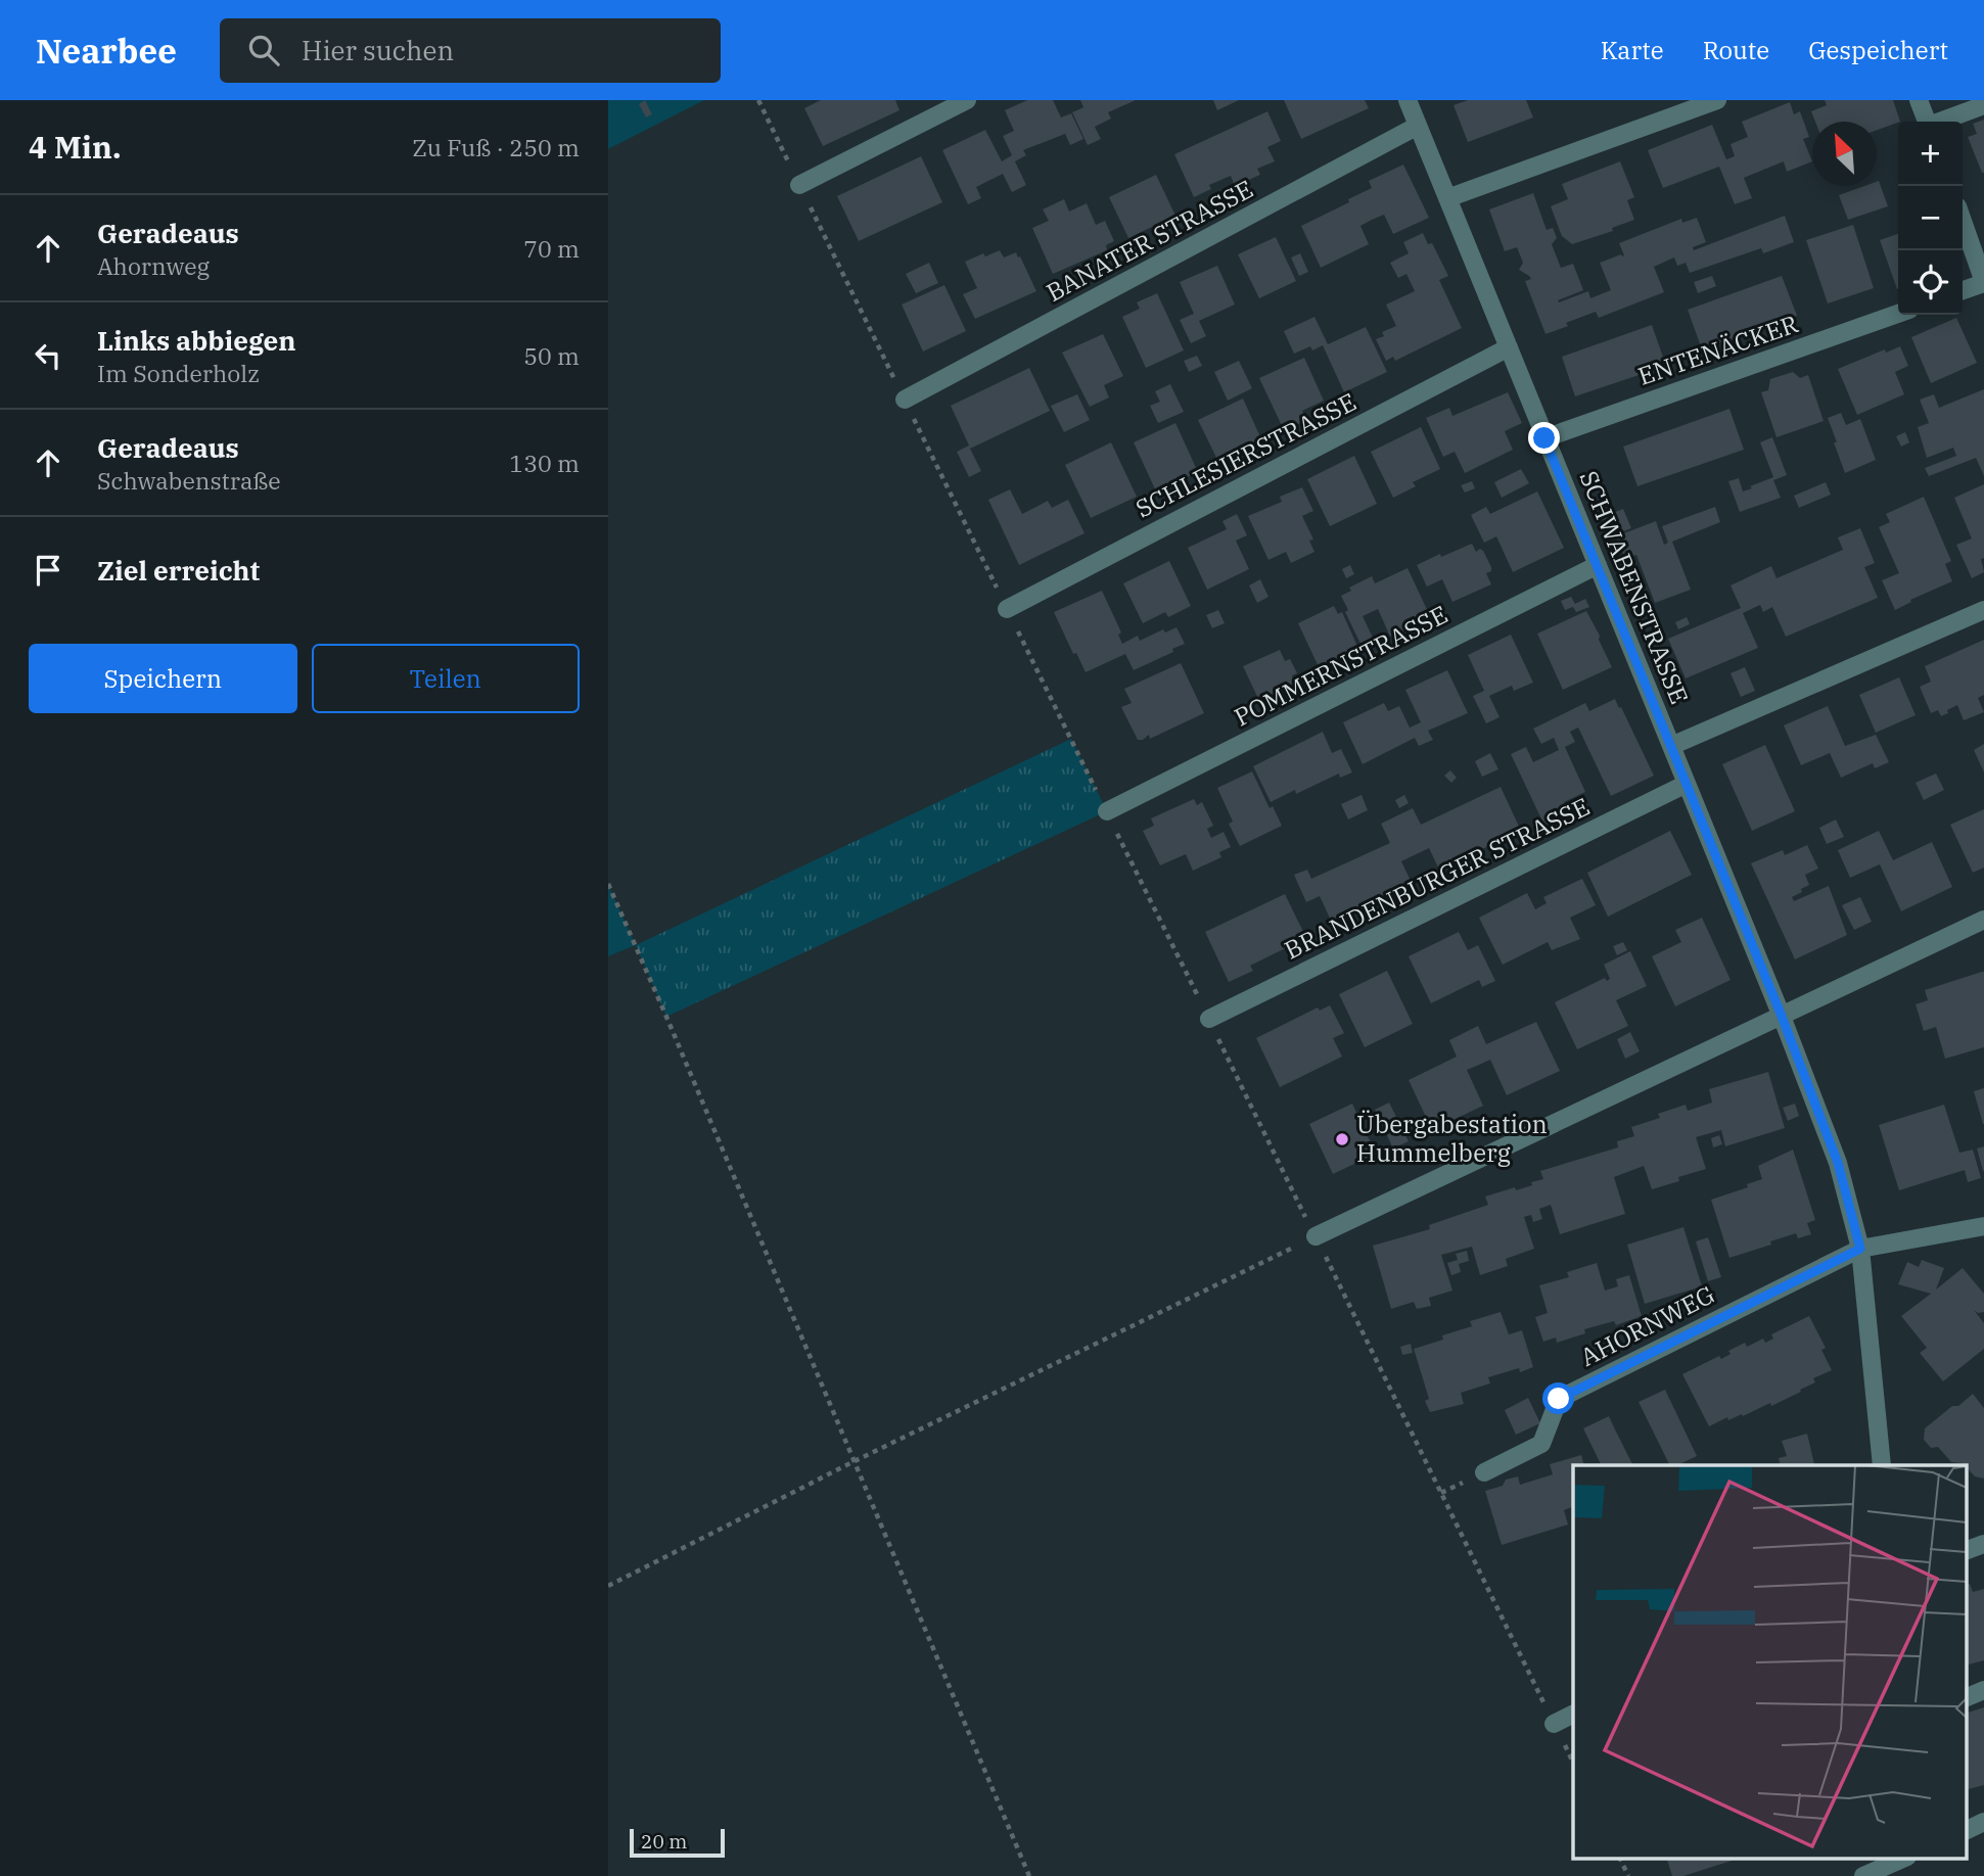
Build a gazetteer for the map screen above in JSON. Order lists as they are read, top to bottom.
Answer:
{
  "streets": {
    "street": [
      "BANATER STRASSE",
      "ENTENÄCKER",
      "SCHLESIERSTRASSE",
      "SCHWABENSTRASSE",
      "POMMERNSTRASSE",
      "BRANDENBURGER STRASSE",
      "AHORNWEG"
    ]
  },
  "crossings": [
    ["BANATER STRASSE", "SCHWABENSTRASSE"],
    ["ENTENÄCKER", "SCHWABENSTRASSE"],
    ["SCHLESIERSTRASSE", "SCHWABENSTRASSE"],
    ["SCHWABENSTRASSE", "POMMERNSTRASSE"],
    ["SCHWABENSTRASSE", "BRANDENBURGER STRASSE"],
    ["SCHWABENSTRASSE", "AHORNWEG"]
  ],
  "places": ["Übergabestation Hummelberg"],
  "scale_bar": "20 m",
  "north": "top left",
  "page": {
    "header": "Nearbee",
    "search": "Hier suchen",
    "nav": ["Karte", "Route", "Gespeichert"],
    "heading": ["4 Min.", "Zu Fuß · 250 m"],
    "map_buttons": ["+", "−"],
    "list": [
      ["Geradeaus", "Ahornweg", "70 m"],
      ["Links abbiegen", "Im Sonderholz", "50 m"],
      ["Geradeaus", "Schwabenstraße", "130 m"],
      "Ziel erreicht"
    ],
    "buttons": ["Speichern", "Teilen"],
    "scale": "20 m"
  }
}
